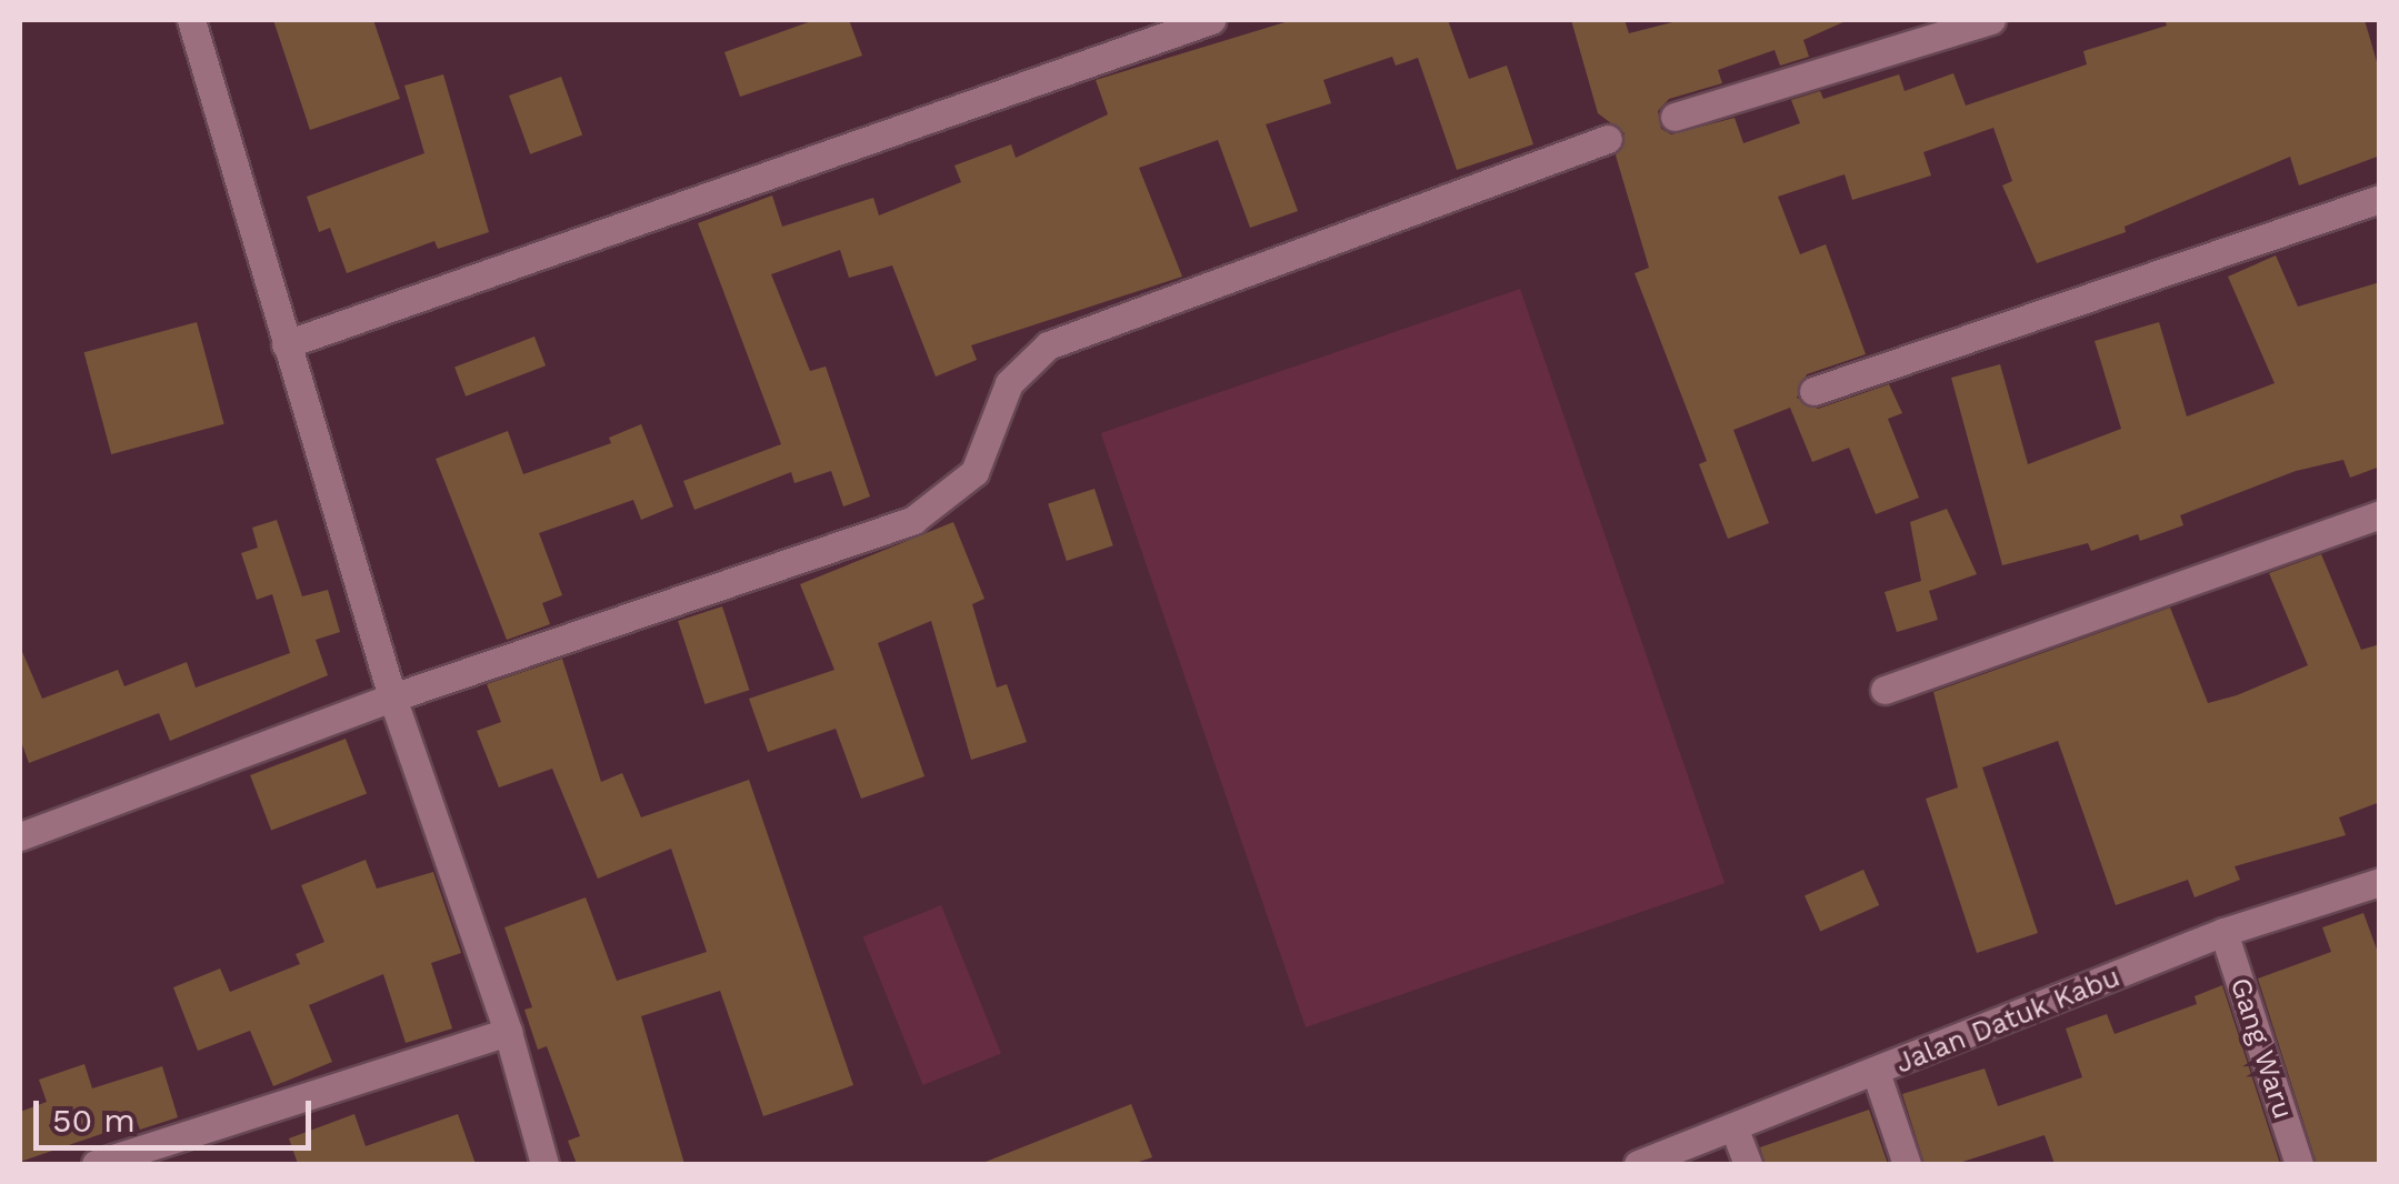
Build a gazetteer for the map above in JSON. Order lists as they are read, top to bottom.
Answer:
{
  "streets": {
    "street": ["Jalan Datuk Kabu", "Gang Waru"]
  },
  "crossings": [
    ["Jalan Datuk Kabu", "Gang Waru"]
  ],
  "scale_bar": "50 m"
}
